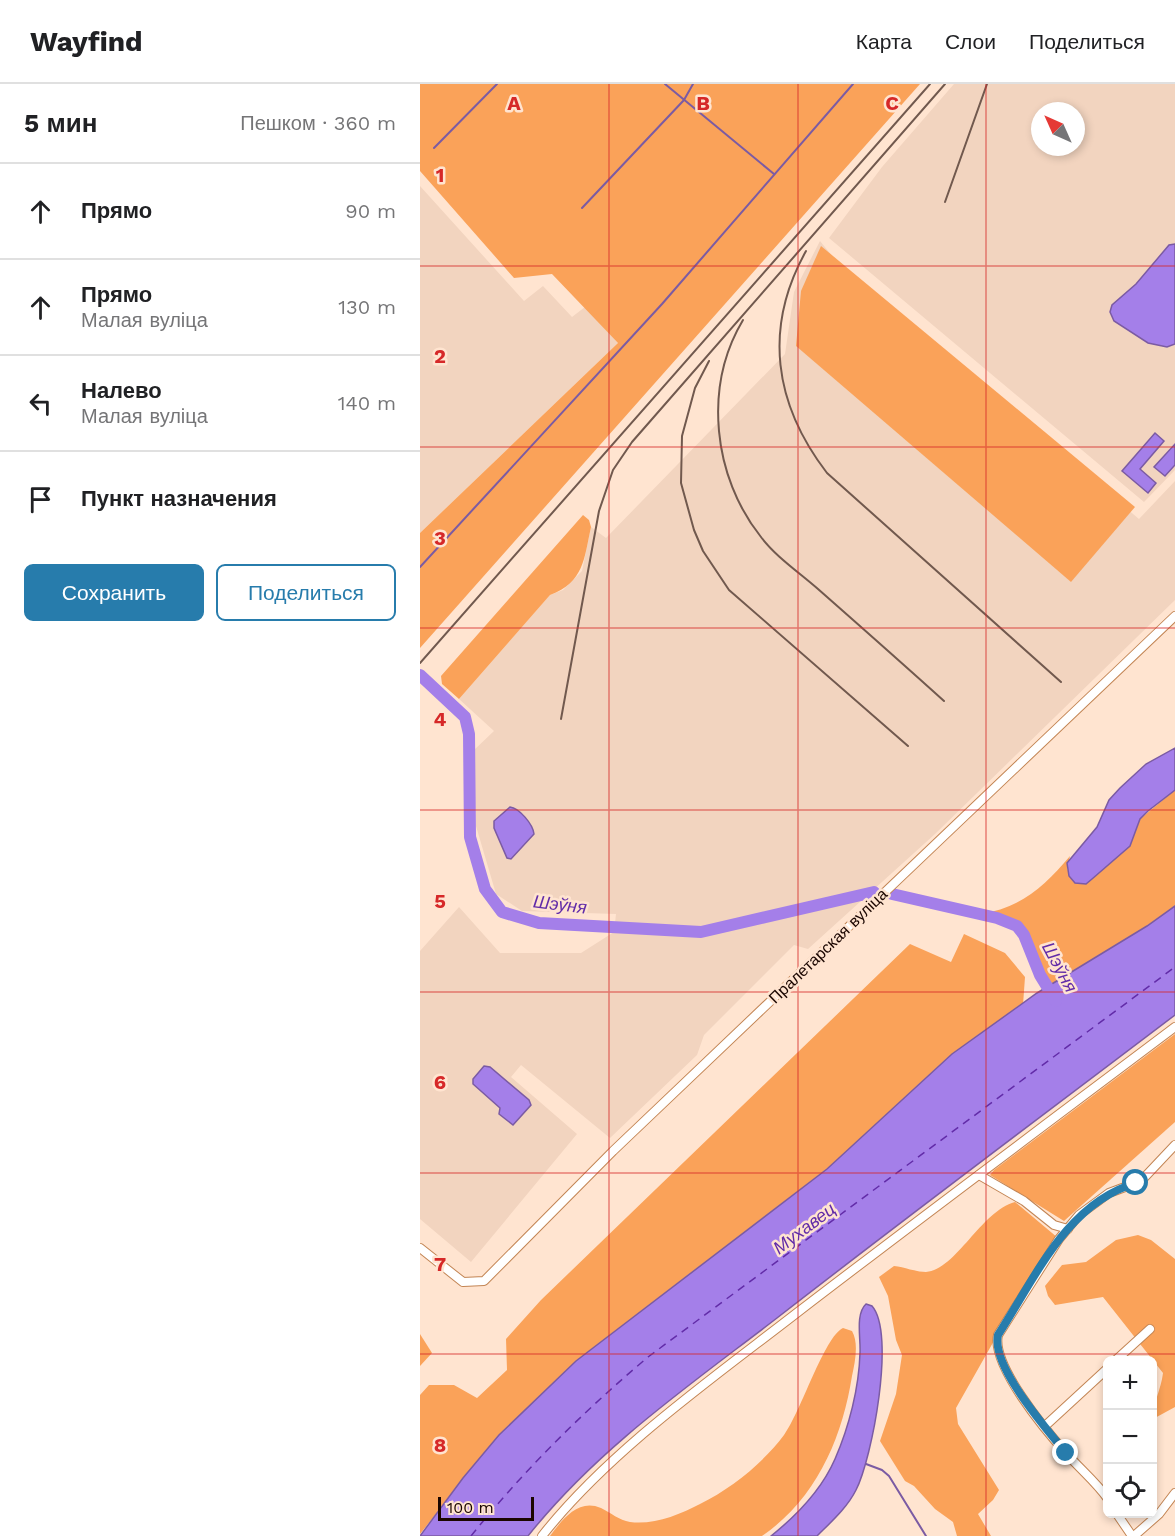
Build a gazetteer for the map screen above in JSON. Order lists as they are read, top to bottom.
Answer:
{
  "streets": {
    "street": ["Пралетарская вуліца"]
  },
  "water": ["Шэўня", "Мухавец"],
  "scale_bar": "100 m",
  "north": "top left",
  "page": {
    "header": "Wayfind",
    "nav": ["Карта", "Слои", "Поделиться"],
    "heading": ["5 мин", "Пешком · 360 m"],
    "list": [
      ["Прямо", "90 m"],
      ["Прямо", "Малая вуліца", "130 m"],
      ["Налево", "Малая вуліца", "140 m"],
      "Пункт назначения"
    ],
    "buttons": ["Сохранить", "Поделиться"],
    "map_buttons": ["+", "−"],
    "scale": "100 m"
  },
  "grid": {
    "columns": ["A", "B", "C"],
    "rows": [
      "1",
      "2",
      "3",
      "4",
      "5",
      "6",
      "7",
      "8"
    ]
  }
}
